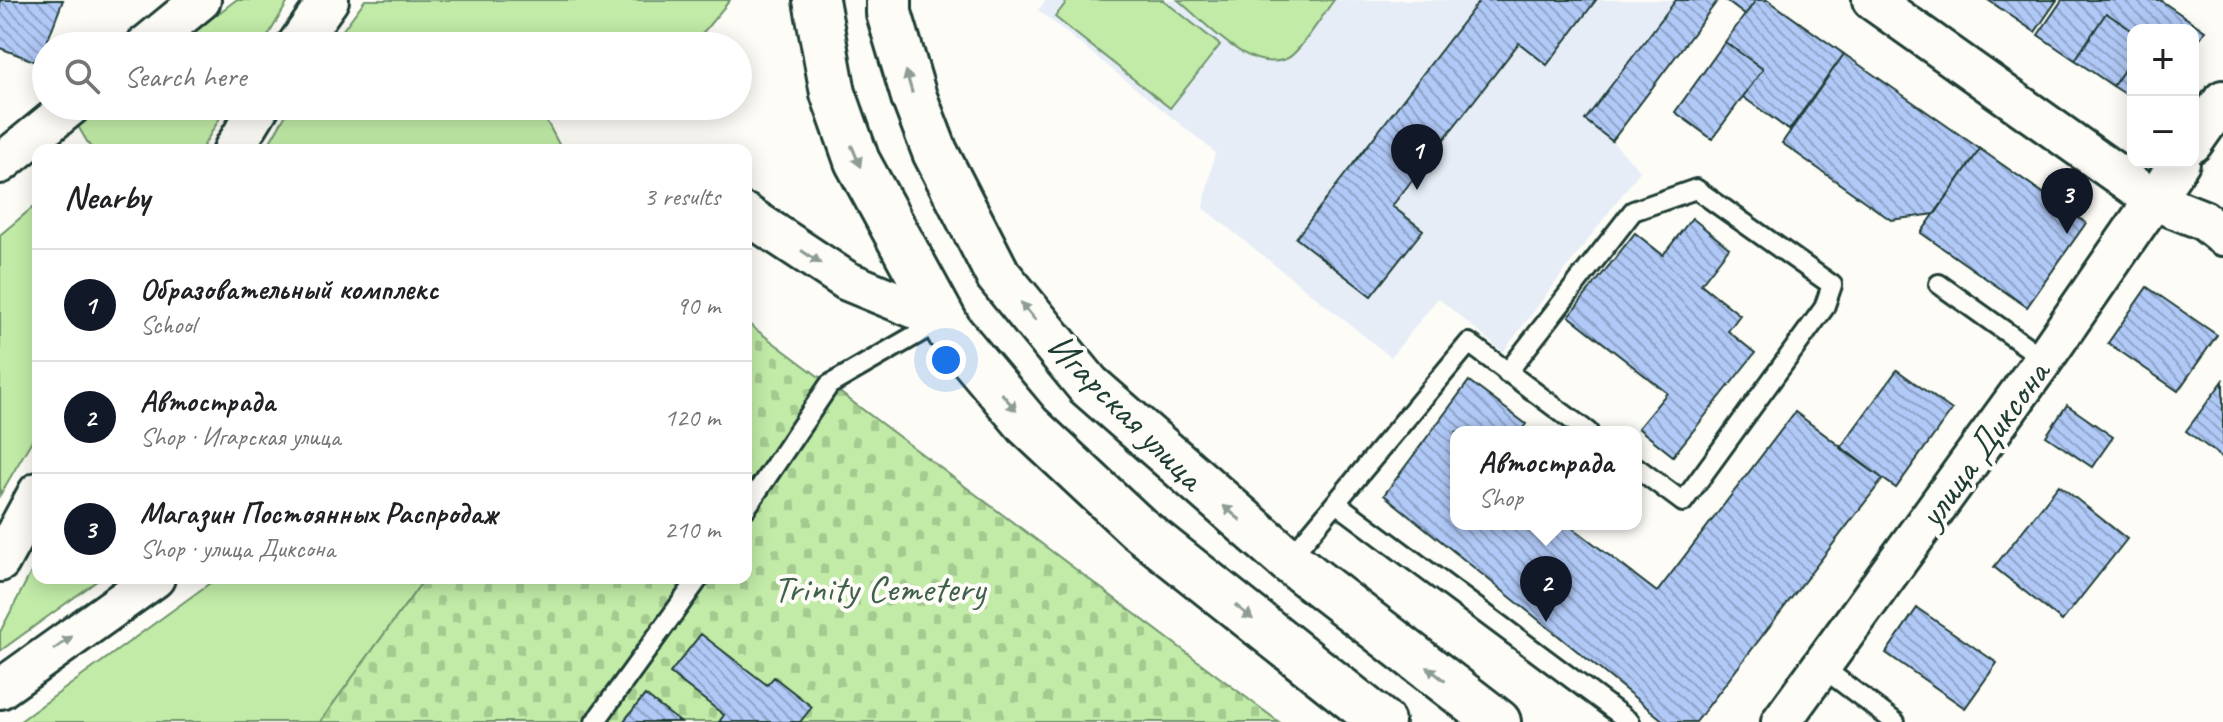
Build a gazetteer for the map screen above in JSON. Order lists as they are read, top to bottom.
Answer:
{
  "streets": {
    "main road": ["Игарская улица"],
    "street": ["улица Диксона"]
  },
  "parks": ["Trinity Cemetery"],
  "page": {
    "map_buttons": ["+", "−"],
    "search": "Search here",
    "pins": ["1", "3", "2"],
    "heading": ["Nearby", "3 results"],
    "list": [
      {
        "mark": "1",
        "name": "Образовательный комплекс",
        "note": "School",
        "value": "90 m"
      },
      {
        "mark": "2",
        "name": "Автострада",
        "note": "Shop · Игарская улица",
        "value": "120 m"
      },
      {
        "mark": "3",
        "name": "Магазин Постоянных Распродаж",
        "note": "Shop · улица Диксона",
        "value": "210 m"
      }
    ],
    "popup": ["Автострада", "Shop"]
  }
}
